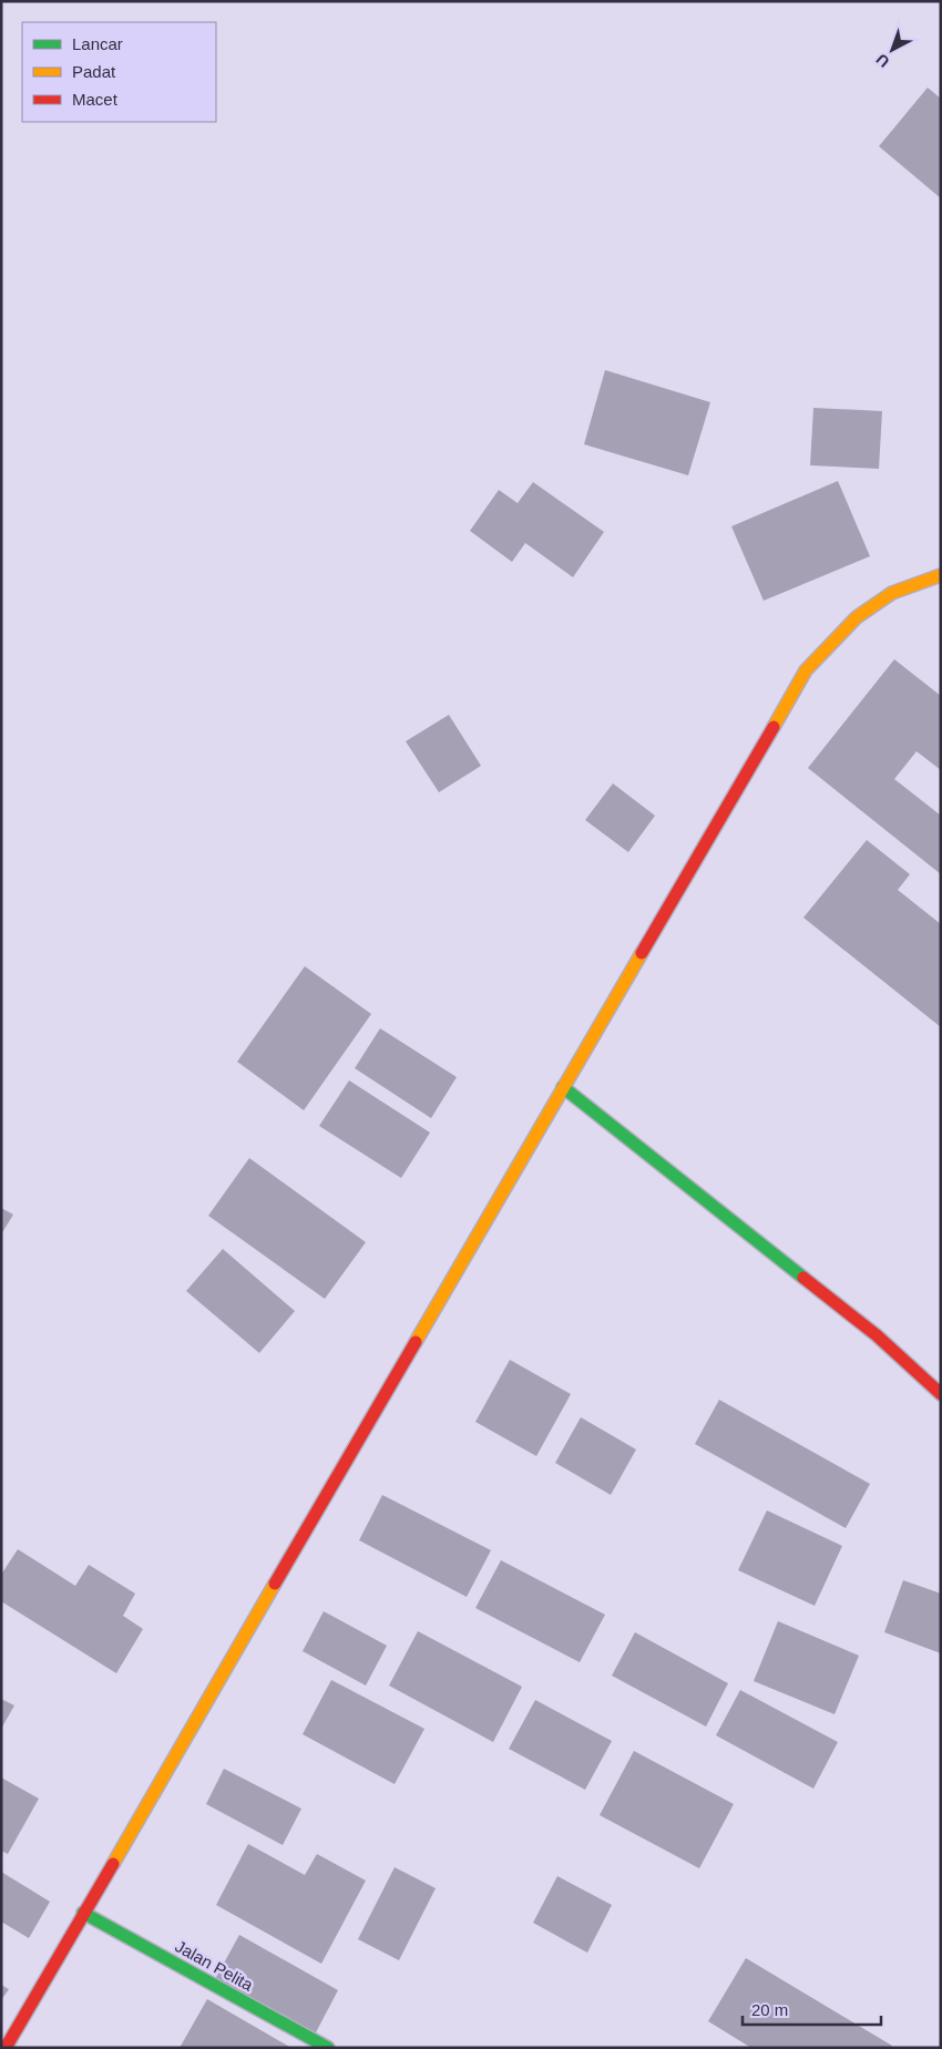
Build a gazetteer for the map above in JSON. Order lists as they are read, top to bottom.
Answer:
{
  "streets": {
    "street": ["Jalan Pelita"]
  },
  "legend": ["Lancar", "Padat", "Macet"],
  "scale_bar": "20 m",
  "north": "bottom left"
}
